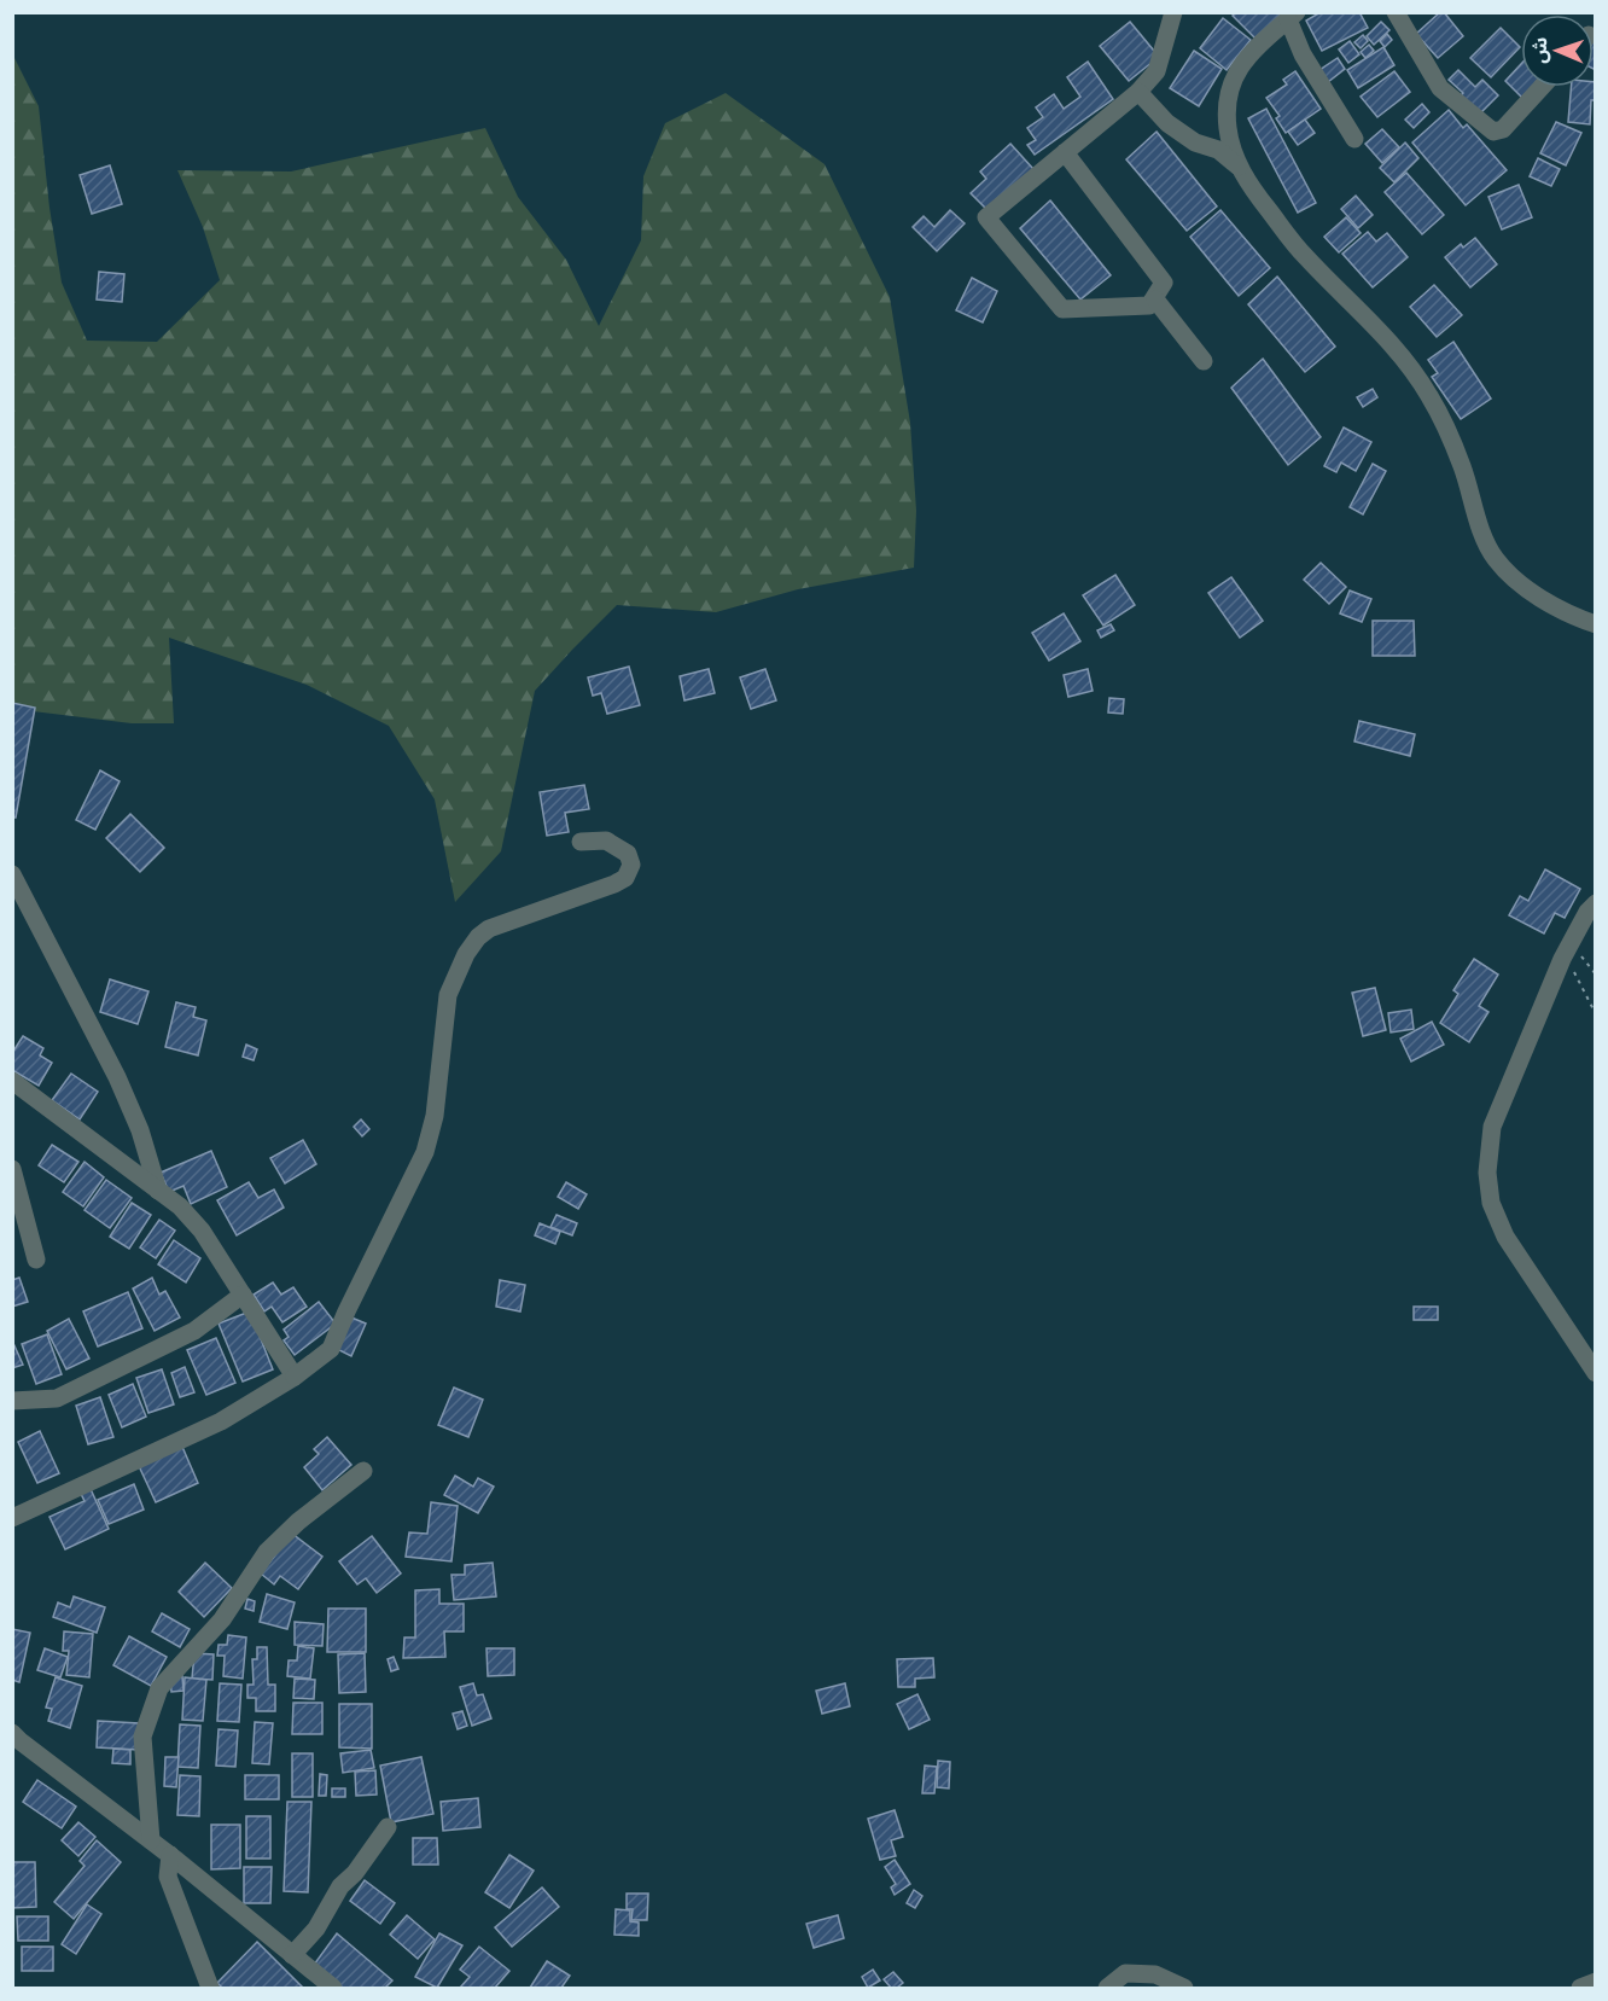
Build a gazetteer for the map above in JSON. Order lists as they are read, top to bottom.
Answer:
{
  "north": "left"
}
